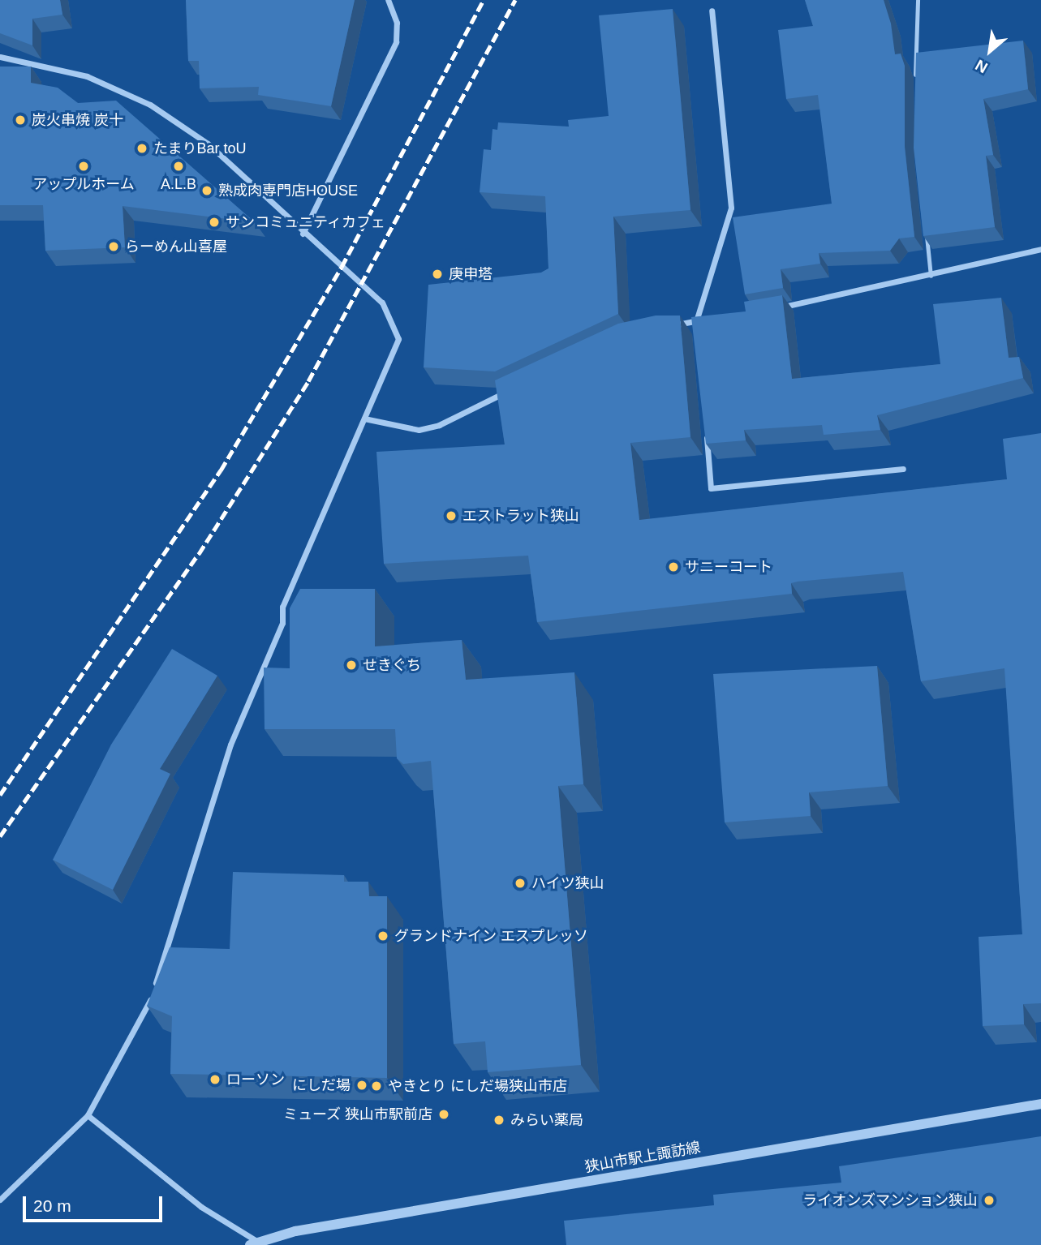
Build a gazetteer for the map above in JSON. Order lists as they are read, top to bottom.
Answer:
{
  "streets": {
    "street": ["狭山市駅上諏訪線"]
  },
  "places": [
    "炭火串焼 炭十",
    "たまりBar toU",
    "アップルホーム",
    "A.L.B",
    "熟成肉専門店HOUSE",
    "サンコミュニティカフェ",
    "らーめん山喜屋",
    "庚申塔",
    "エストラット狭山",
    "サニーコート",
    "せきぐち",
    "ハイツ狭山",
    "グランドナイン エスプレッソ",
    "ローソン",
    "にしだ場",
    "やきとり にしだ場狭山市店",
    "ミューズ 狭山市駅前店",
    "みらい薬局",
    "ライオンズマンション狭山"
  ],
  "scale_bar": "20 m",
  "north": "bottom left"
}
